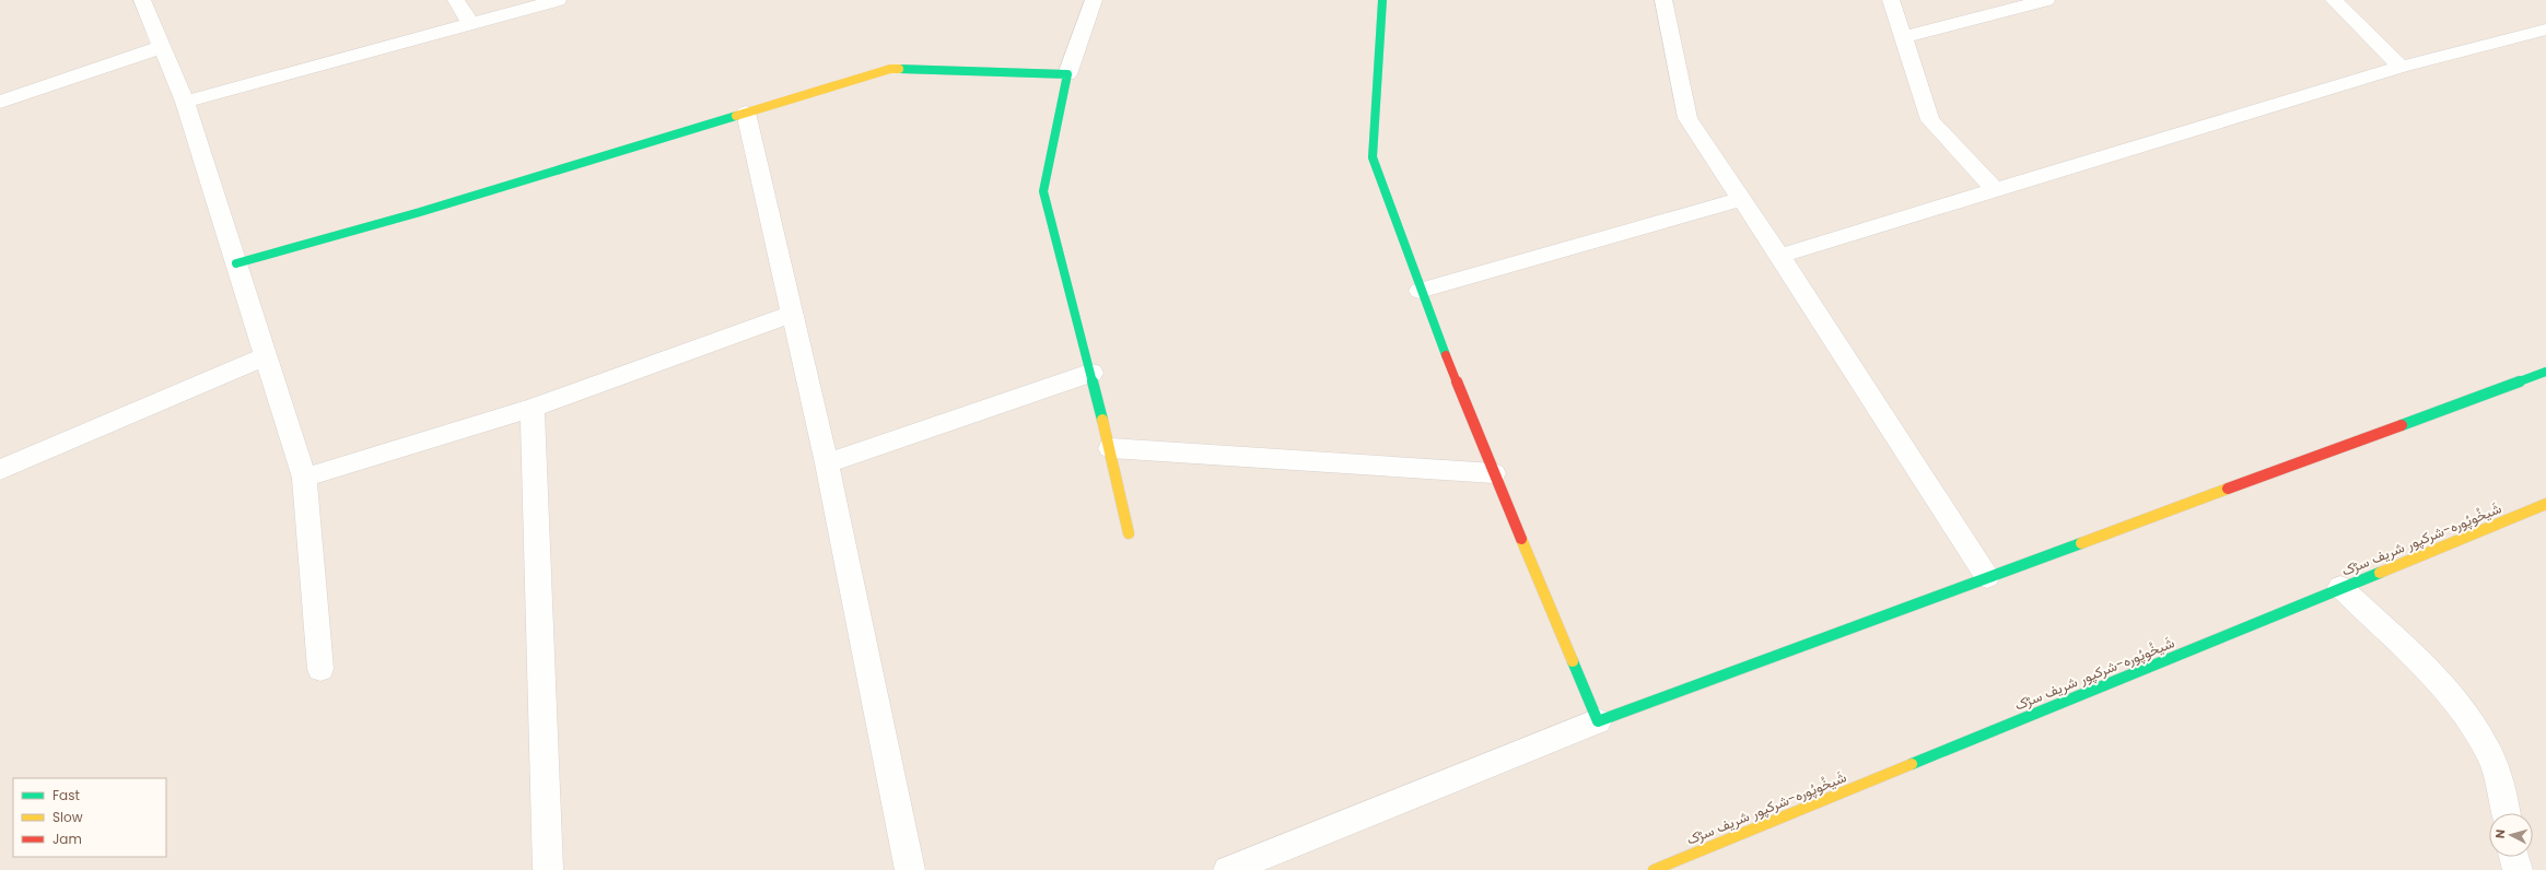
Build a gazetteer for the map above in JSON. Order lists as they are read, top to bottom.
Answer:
{
  "streets": {
    "street": ["شَيخُوپُورہ-شرکپور شریف سڑک"]
  },
  "legend": ["Fast", "Slow", "Jam"],
  "north": "left"
}
